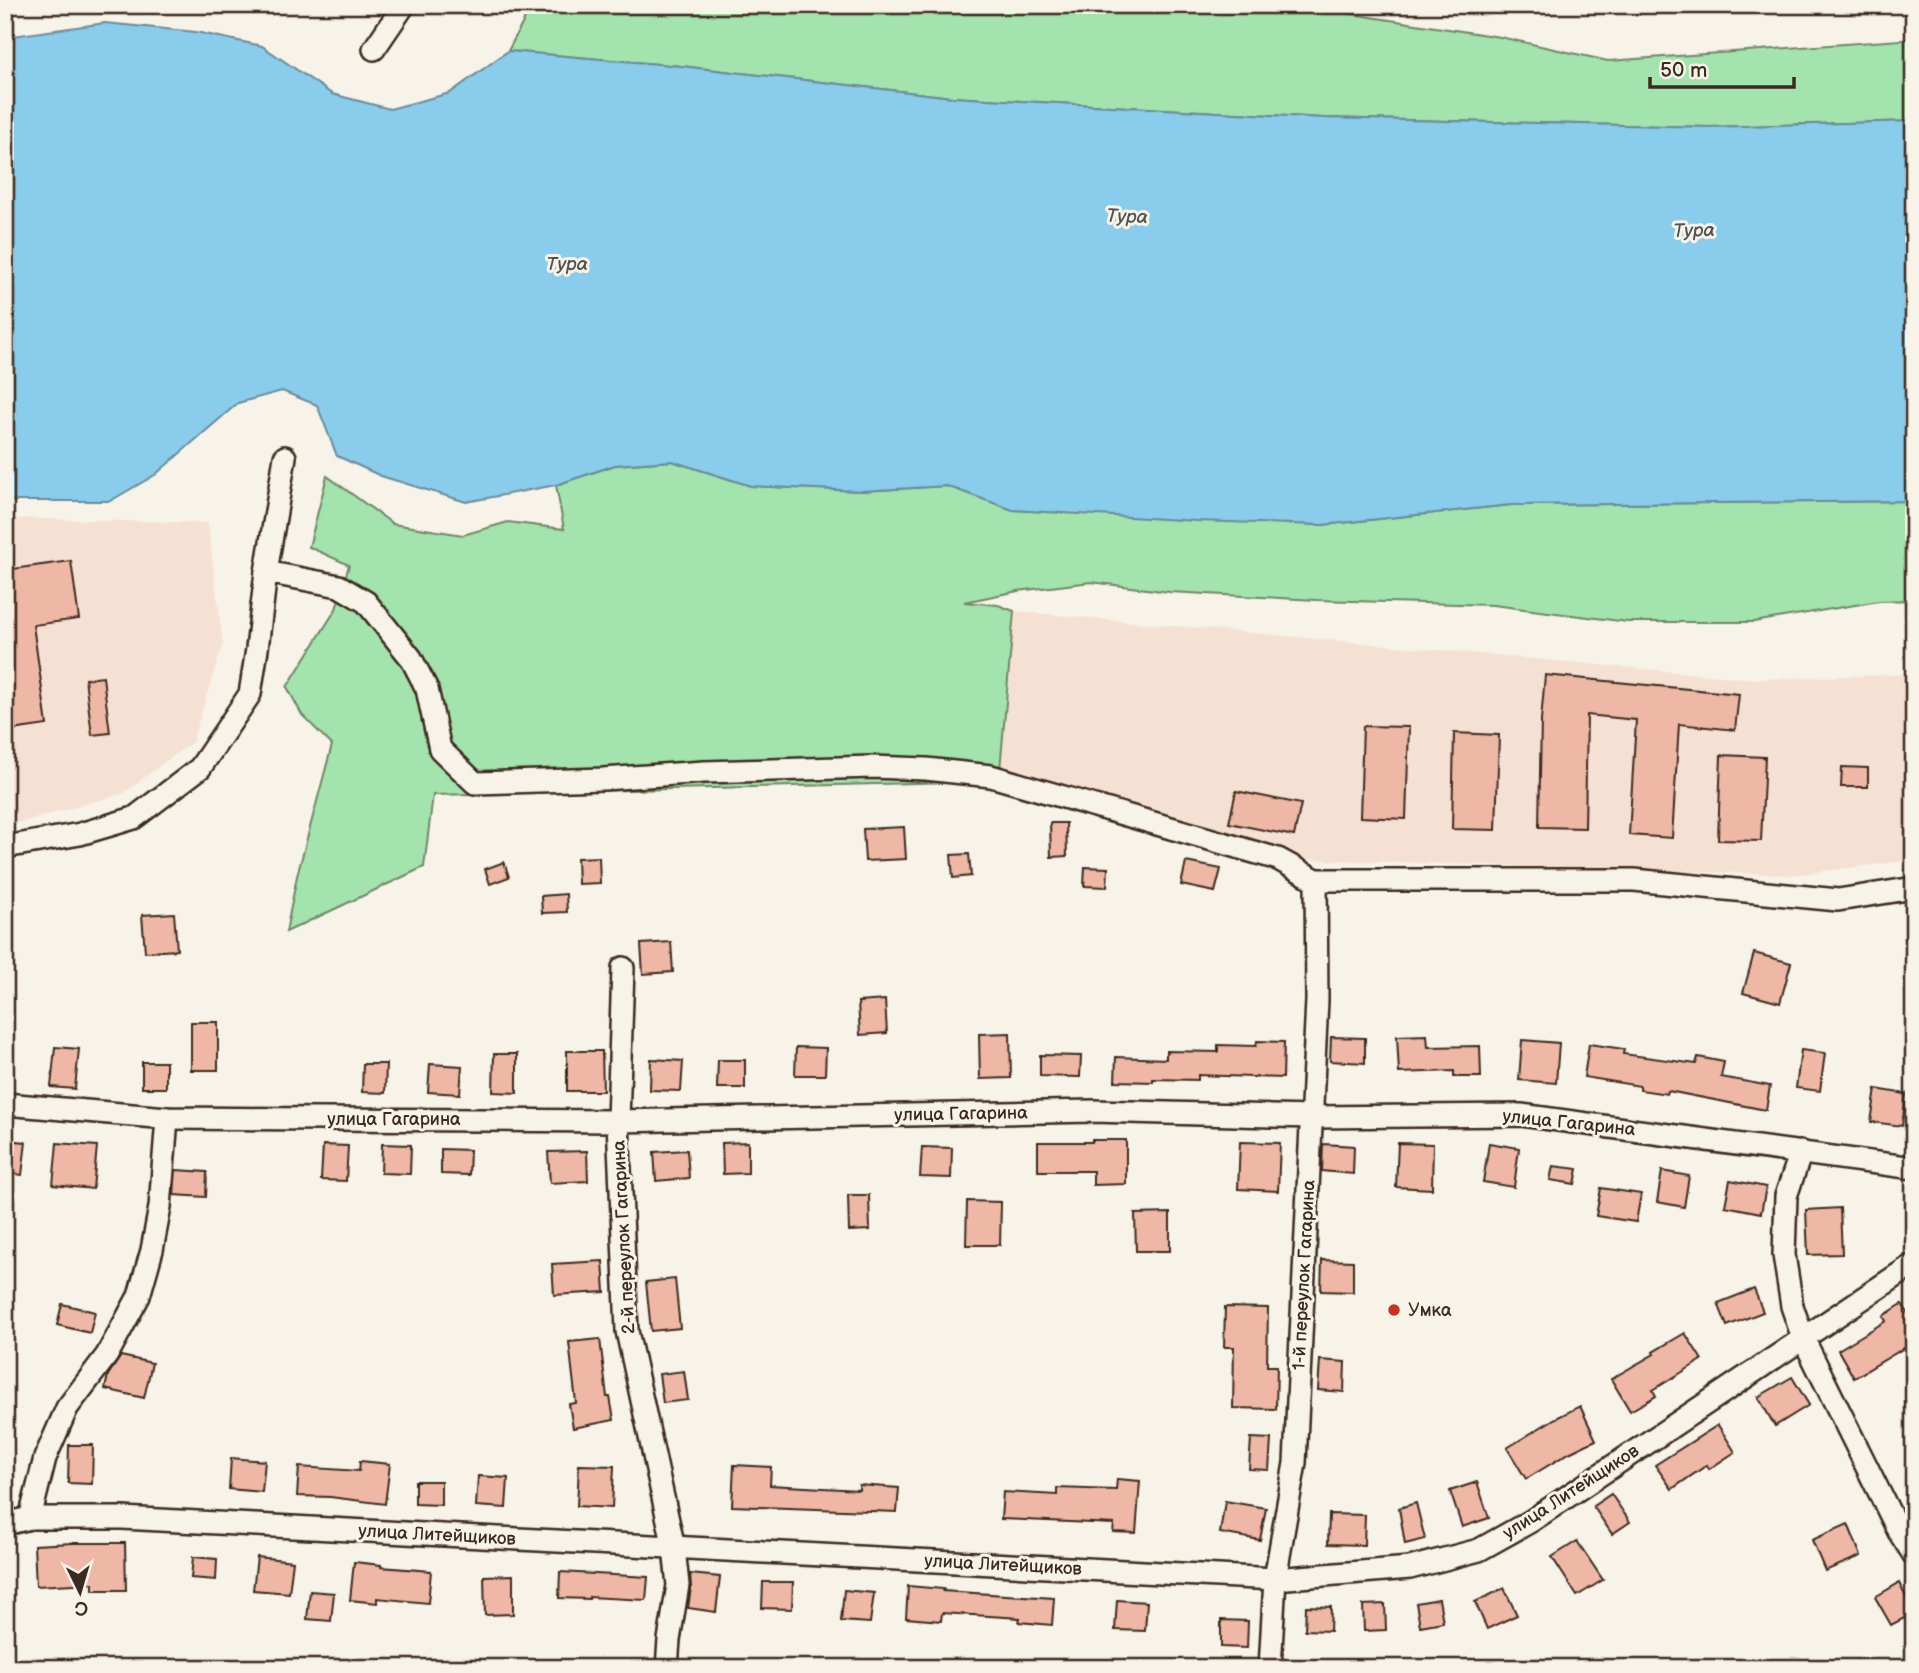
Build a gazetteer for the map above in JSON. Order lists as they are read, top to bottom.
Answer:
{
  "streets": {
    "street": [
      "улица Гагарина",
      "2-й переулок Гагарина",
      "1-й переулок Гагарина",
      "улица Литейщиков"
    ]
  },
  "crossings": [
    ["улица Гагарина", "2-й переулок Гагарина"],
    ["улица Гагарина", "1-й переулок Гагарина"],
    ["2-й переулок Гагарина", "улица Литейщиков"],
    ["1-й переулок Гагарина", "улица Литейщиков"]
  ],
  "water": ["Тура"],
  "places": ["Умка"],
  "scale_bar": "50 m",
  "north": "bottom"
}
